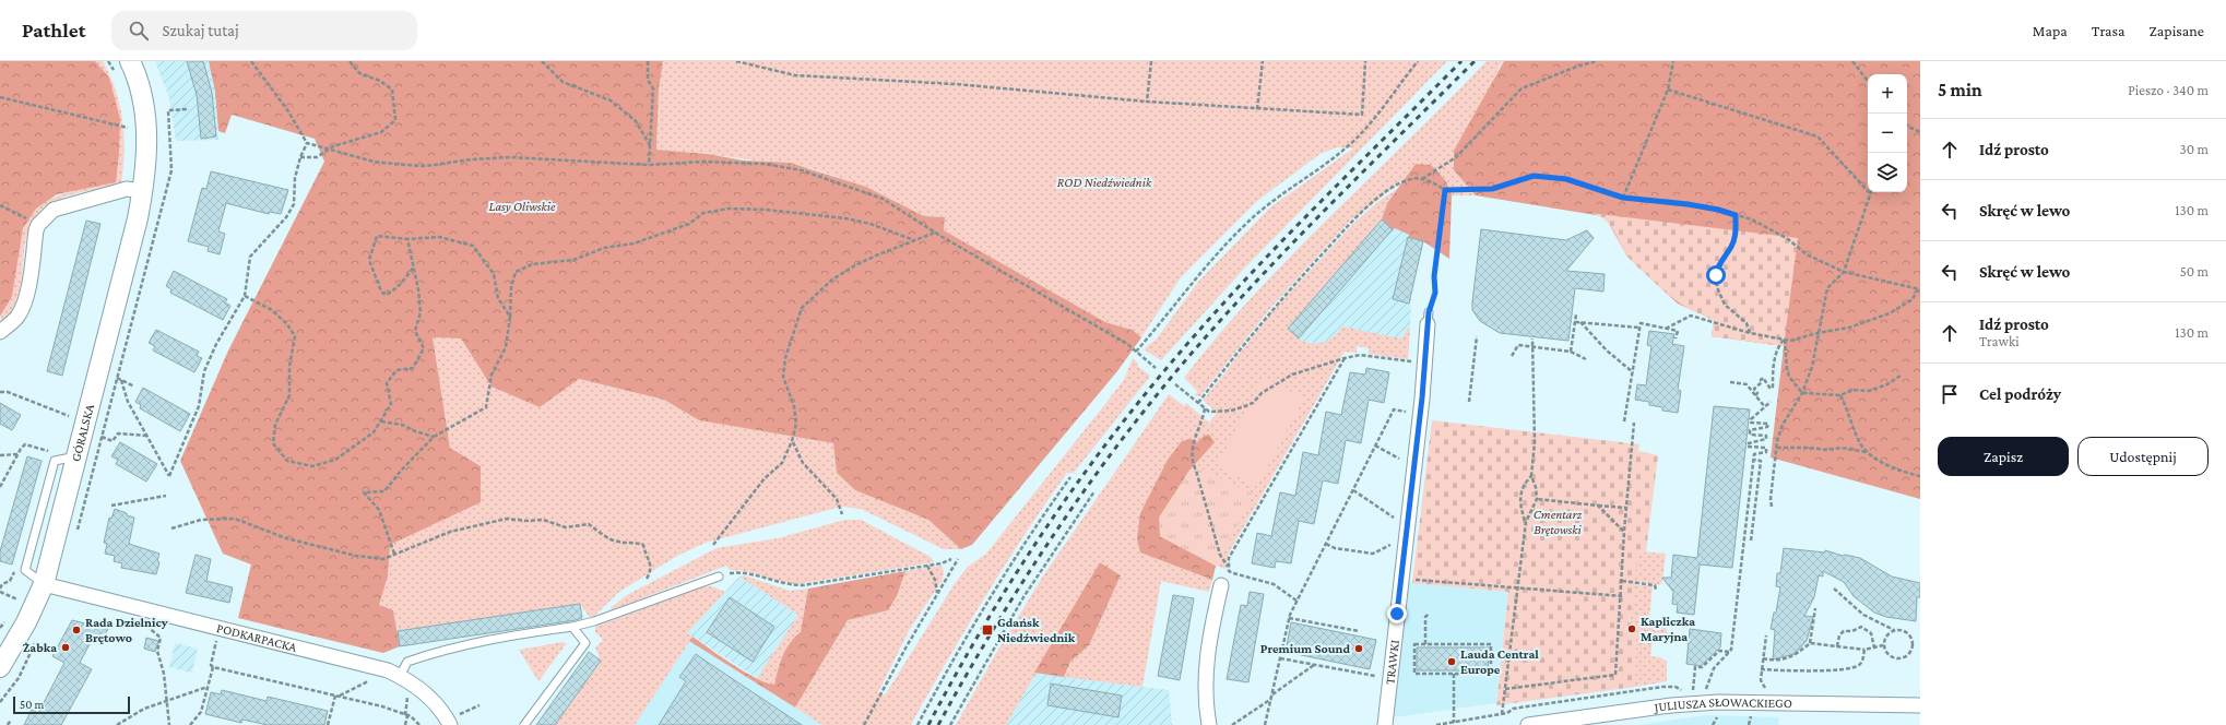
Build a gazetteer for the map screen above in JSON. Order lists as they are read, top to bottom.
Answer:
{
  "streets": {
    "street": [
      "GÓRALSKA",
      "PODKARPACKA",
      "TRAWKI",
      "JULIUSZA SŁOWACKIEGO"
    ]
  },
  "crossings": [
    ["GÓRALSKA", "PODKARPACKA"]
  ],
  "parks": ["ROD Niedźwiednik", "Lasy Oliwskie", "Cmentarz Brętowski"],
  "places": {
    "other": [
      "Kapliczka Maryjna",
      "Rada Dzielnicy Brętowo",
      "Żabka",
      "Premium Sound",
      "Lauda Central Europe"
    ],
    "transit": ["Gdańsk Niedźwiednik"]
  },
  "scale_bar": "50 m",
  "page": {
    "header": "Pathlet",
    "search": "Szukaj tutaj",
    "nav": ["Mapa", "Trasa", "Zapisane"],
    "heading": ["5 min", "Pieszo · 340 m"],
    "map_buttons": ["+", "−"],
    "list": [
      ["Idź prosto", "30 m"],
      ["Skręć w lewo", "130 m"],
      ["Skręć w lewo", "50 m"],
      ["Idź prosto", "Trawki", "130 m"],
      "Cel podróży"
    ],
    "buttons": ["Zapisz", "Udostępnij"],
    "scale": "50 m"
  }
}
